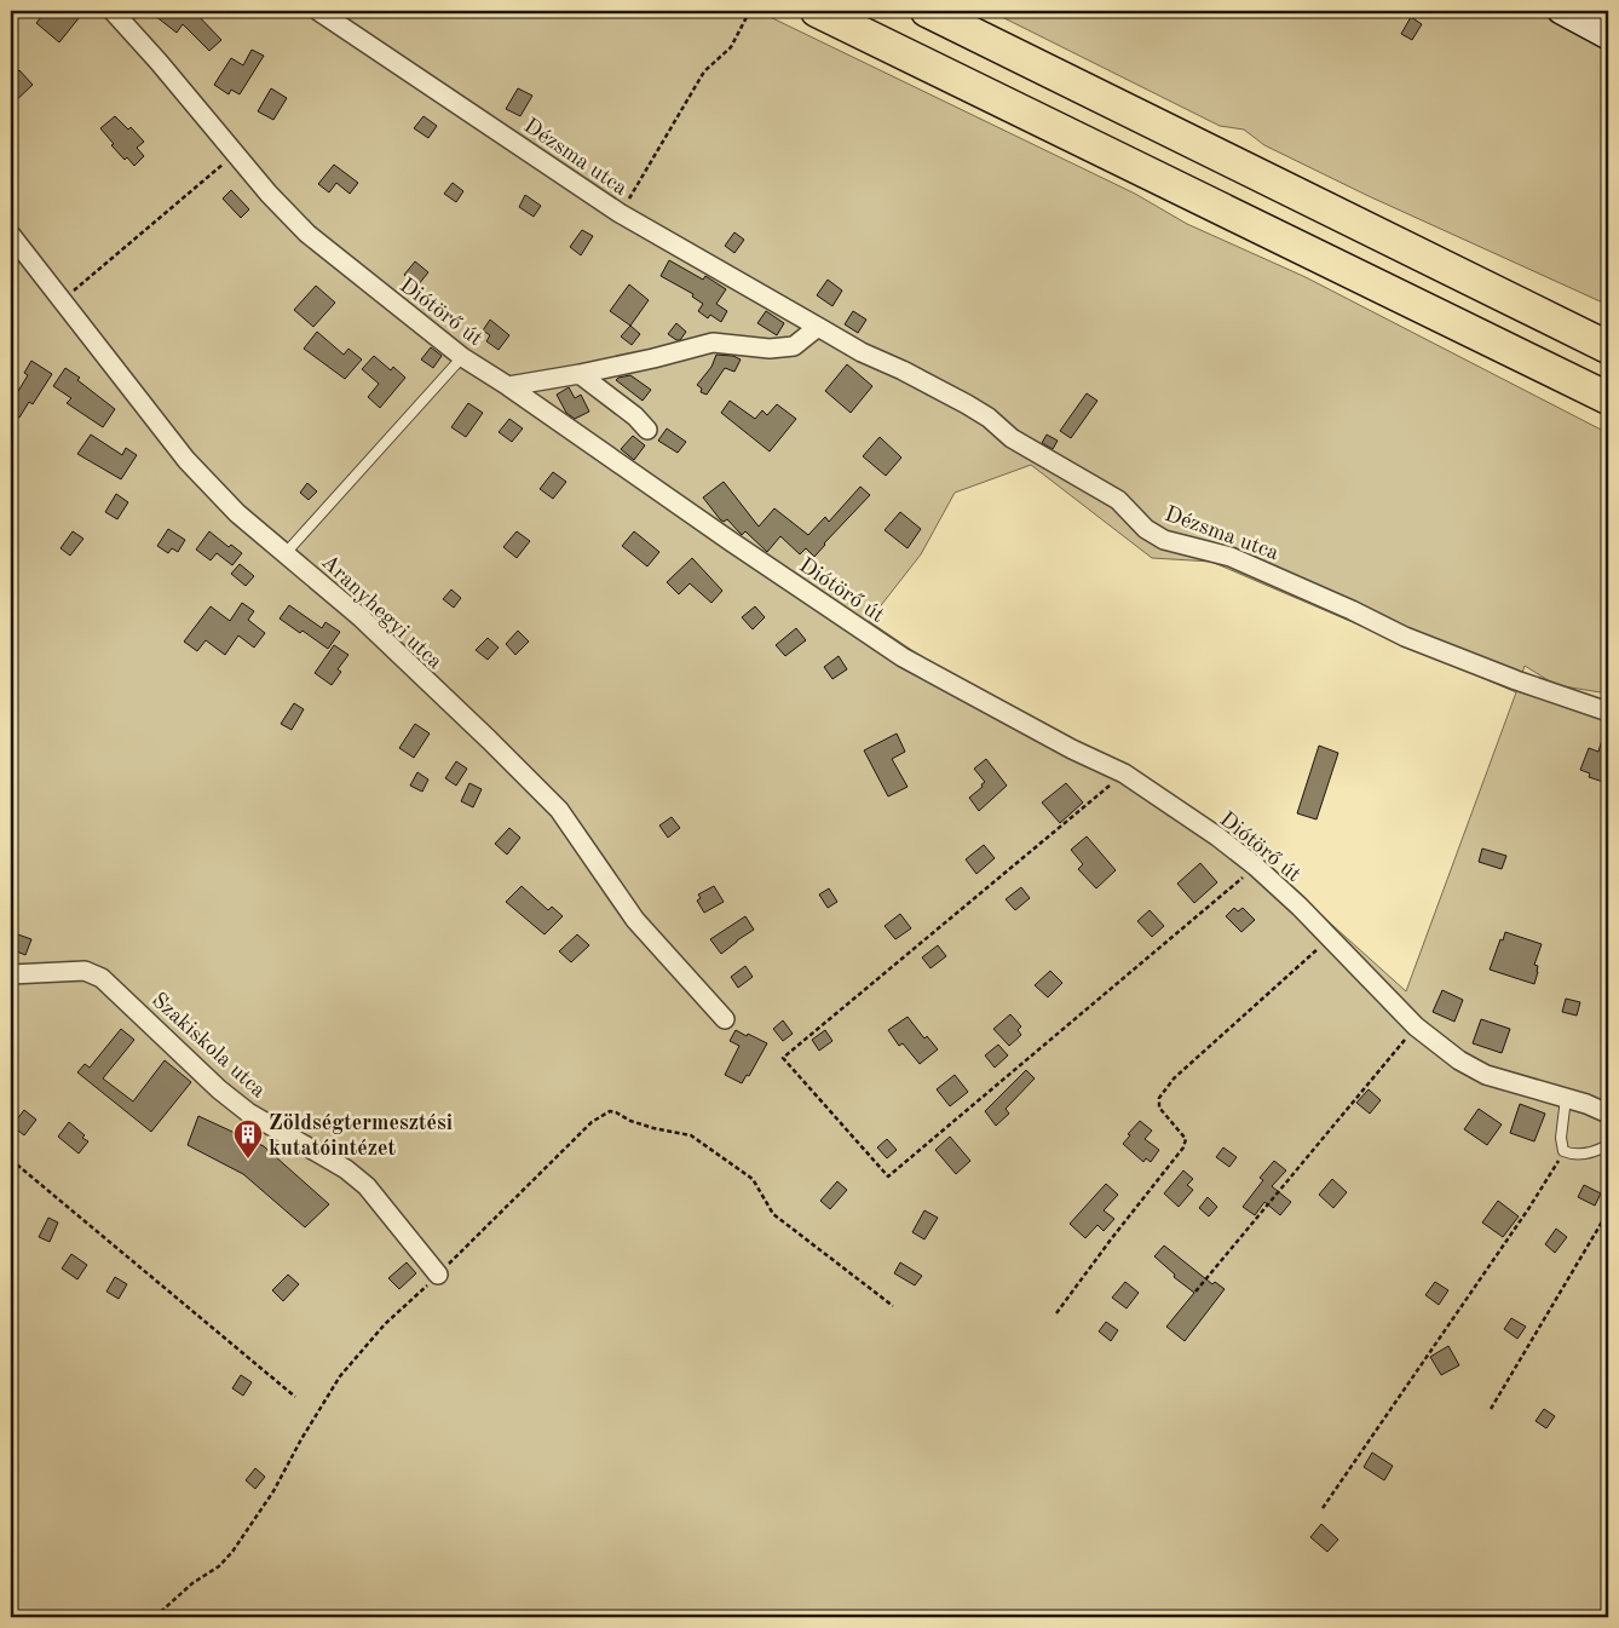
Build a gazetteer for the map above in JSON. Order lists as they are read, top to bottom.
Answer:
{
  "streets": {
    "street": [
      "Dézsma utca",
      "Diótörő út",
      "Aranyhegyi utca",
      "Szakiskola utca"
    ]
  },
  "places": {
    "building": ["Zöldségtermesztési kutatóintézet"]
  }
}
